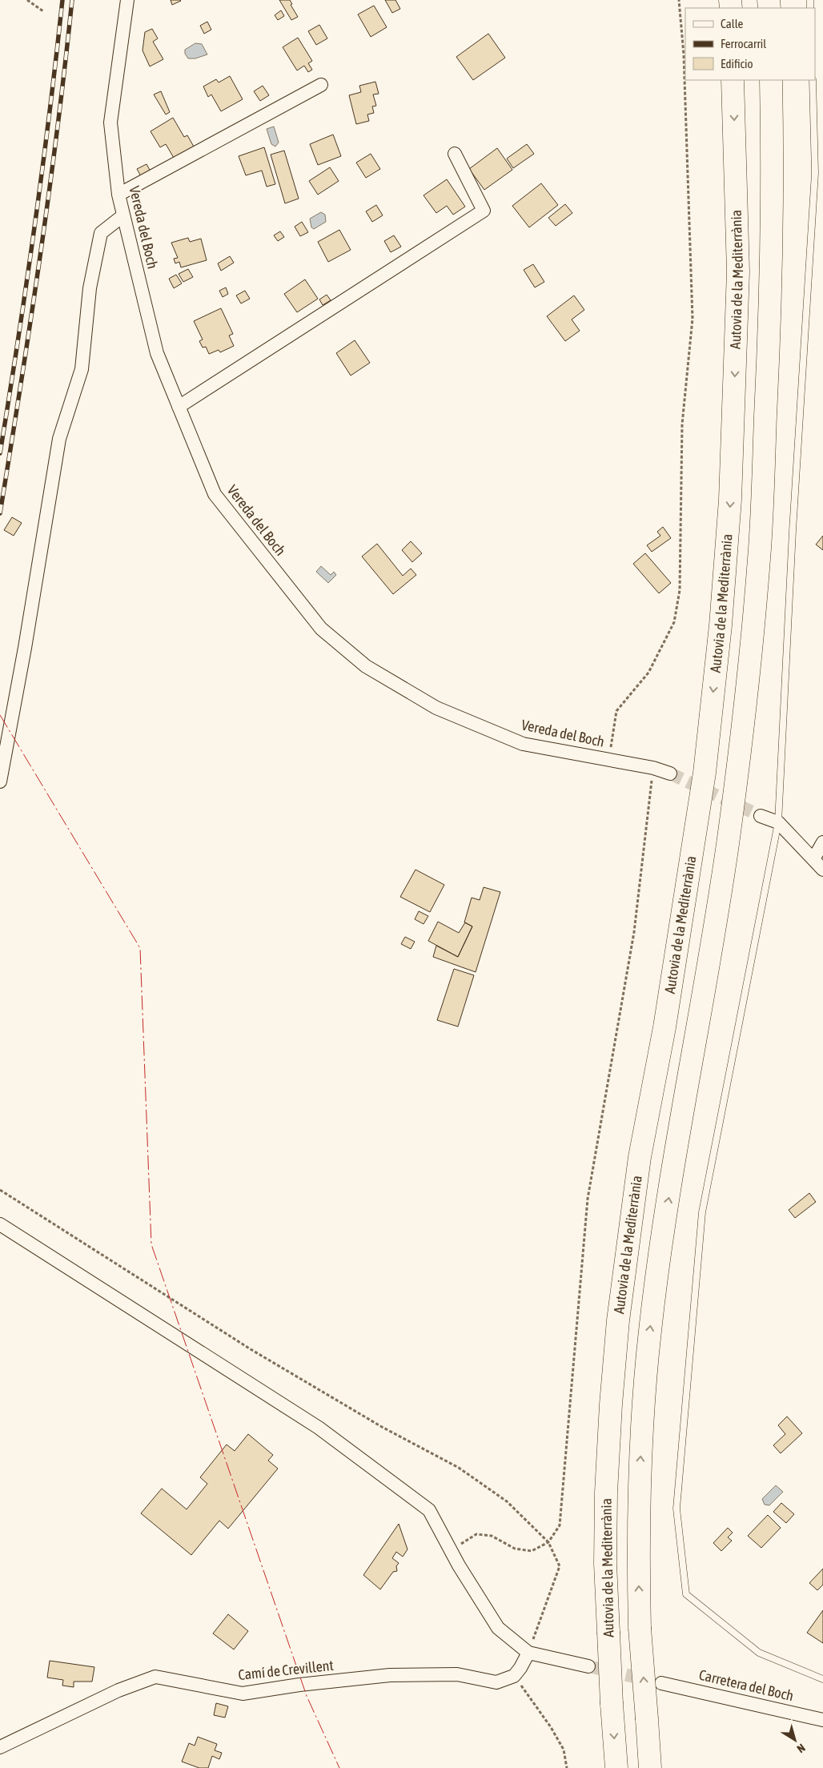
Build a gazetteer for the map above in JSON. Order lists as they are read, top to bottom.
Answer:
{
  "streets": {
    "highway": ["Autovia de la Mediterrània"],
    "street": ["Vereda del Boch", "Camí de Crevillent", "Carretera del Boch"]
  },
  "legend": ["Calle", "Ferrocarril", "Edificio"],
  "north": "bottom right"
}
